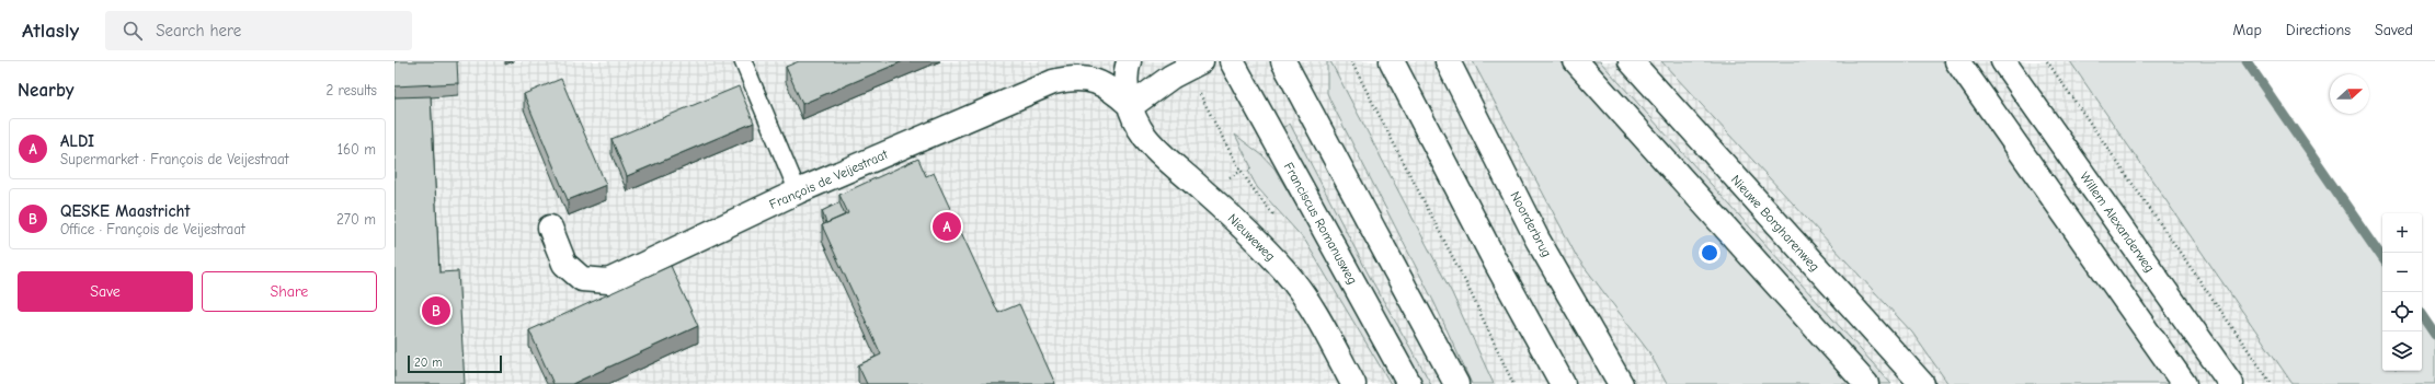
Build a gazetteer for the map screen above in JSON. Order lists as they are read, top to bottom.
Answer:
{
  "streets": {
    "street": [
      "François de Veijestraat",
      "Willem Alexanderweg",
      "Franciscus Romanusweg",
      "Nieuwe Borgharenweg",
      "Noorderbrug",
      "Nieuweweg"
    ]
  },
  "crossings": [
    ["François de Veijestraat", "Nieuweweg"]
  ],
  "scale_bar": "20 m",
  "north": "right",
  "page": {
    "header": "Atlasly",
    "search": "Search here",
    "nav": ["Map", "Directions", "Saved"],
    "heading": ["Nearby", "2 results"],
    "list": [
      {
        "mark": "A",
        "name": "ALDI",
        "note": "Supermarket · François de Veijestraat",
        "value": "160 m"
      },
      {
        "mark": "B",
        "name": "QESKE Maastricht",
        "note": "Office · François de Veijestraat",
        "value": "270 m"
      }
    ],
    "pins": ["A", "B"],
    "map_buttons": ["+", "−"],
    "buttons": ["Save", "Share"],
    "scale": "20 m"
  }
}
